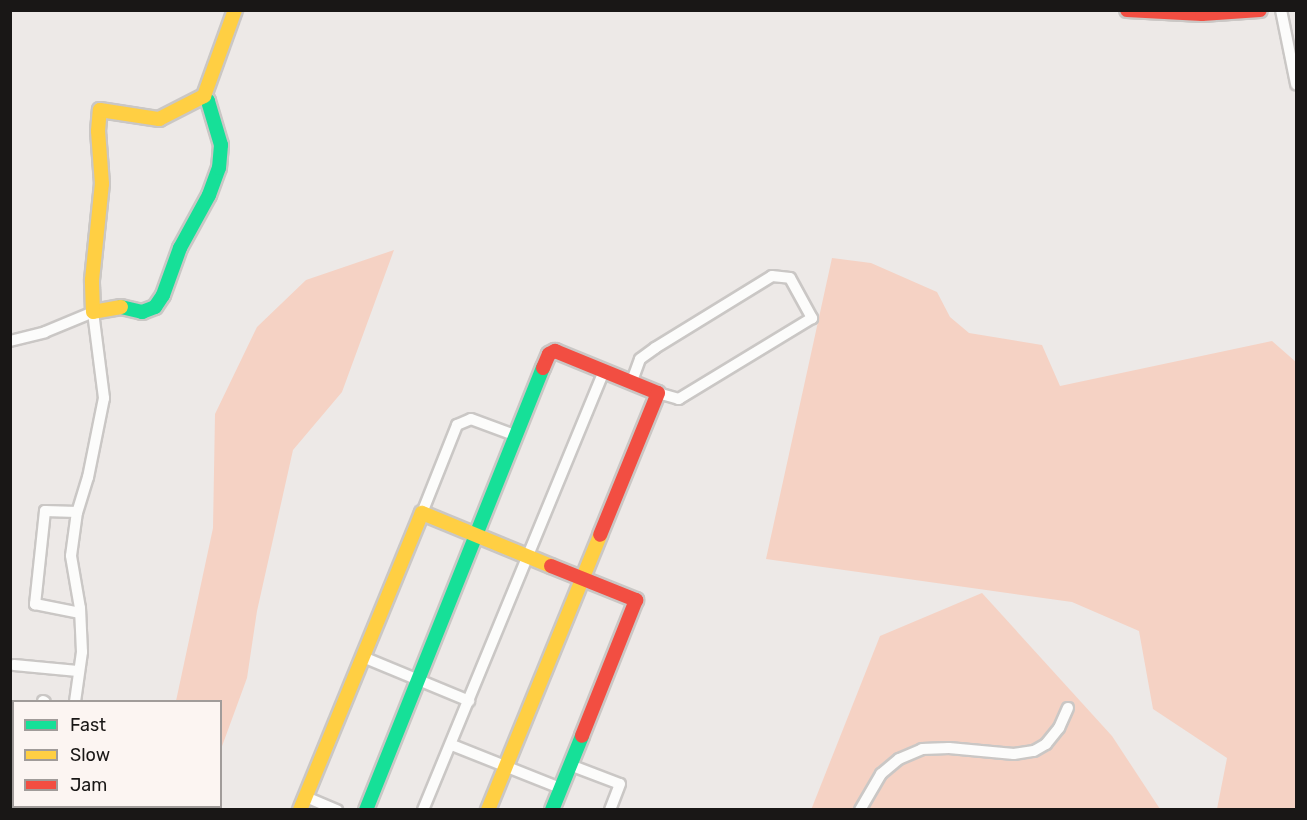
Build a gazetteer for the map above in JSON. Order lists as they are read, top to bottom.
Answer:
{
  "legend": ["Fast", "Slow", "Jam"]
}
